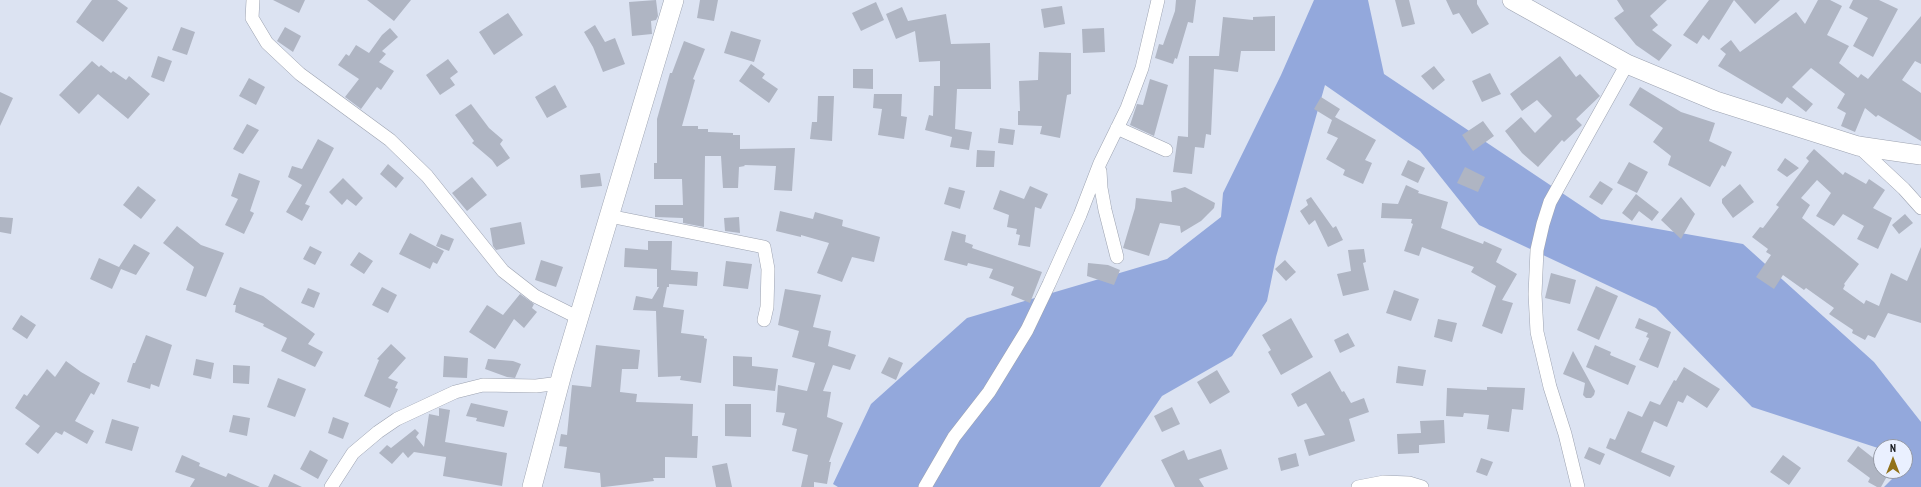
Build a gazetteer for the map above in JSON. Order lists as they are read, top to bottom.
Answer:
{
  "north": "top"
}
